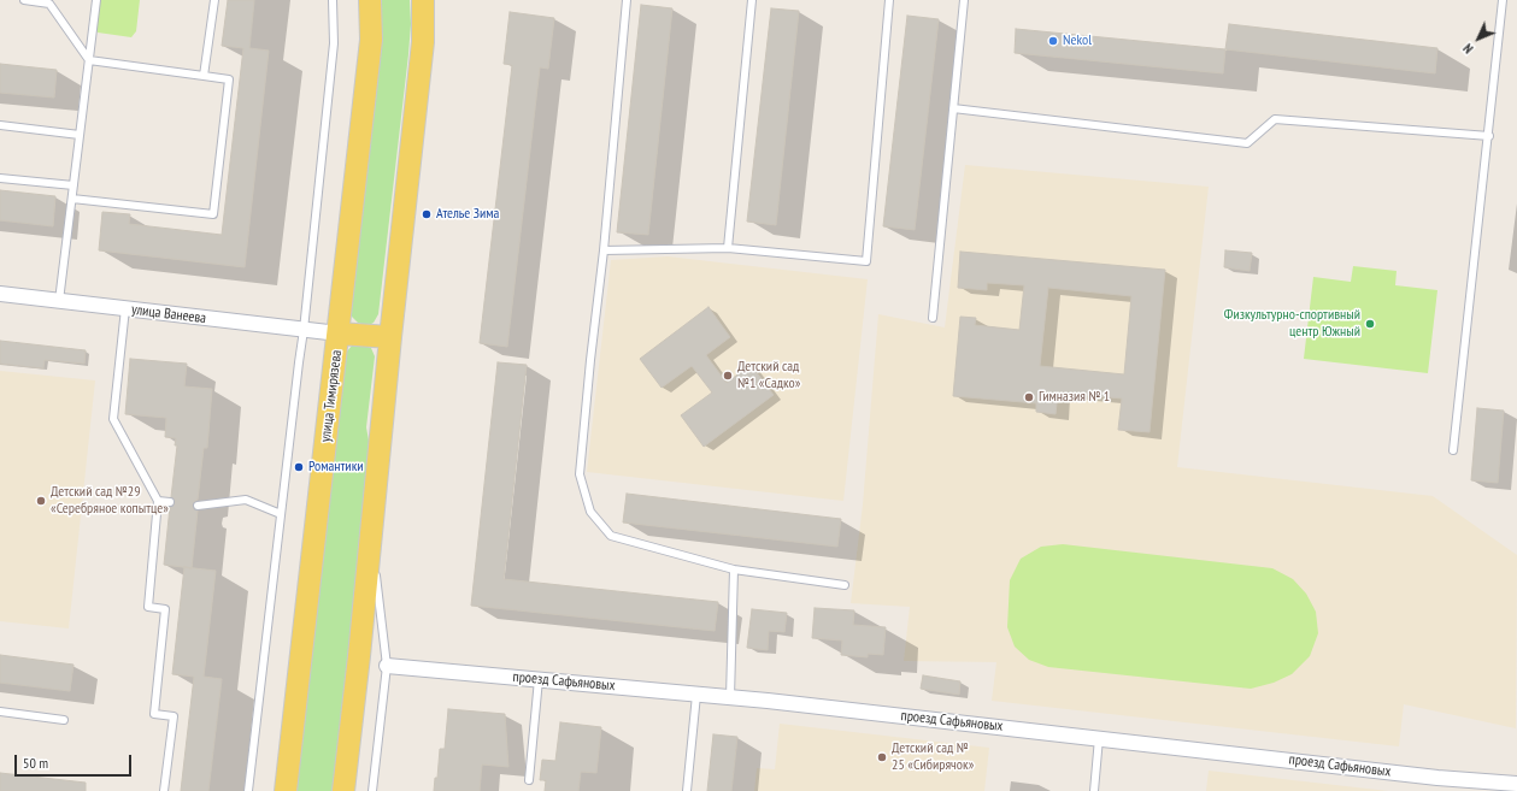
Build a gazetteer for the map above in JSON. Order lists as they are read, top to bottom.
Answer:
{
  "streets": {
    "main road": ["улица Тимирязева"],
    "street": ["улица Ванеева", "проезд Сафьяновых"]
  },
  "crossings": [
    ["улица Ванеева", "улица Тимирязева"]
  ],
  "places": [
    "Nekol",
    "Ателье Зима",
    "Физкультурно-спортивный центр Южный",
    "Детский сад №1 «Cадко»",
    "Гимназия № 1",
    "Романтики",
    "Детский сад №29 «Серебряное копытце»",
    "Детский сад № 25 «Сибирячок»"
  ],
  "scale_bar": "50 m",
  "north": "bottom left"
}
